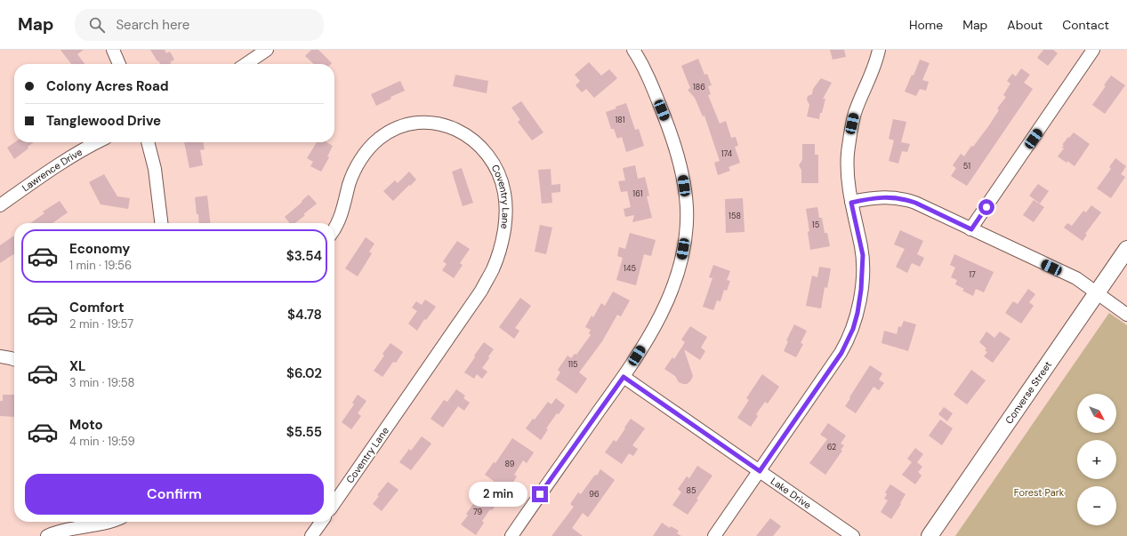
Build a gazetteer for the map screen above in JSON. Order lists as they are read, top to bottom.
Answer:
{
  "streets": {
    "main road": ["Converse Street"],
    "street": ["Lawrence Drive", "Coventry Lane", "Lake Drive"]
  },
  "parks": ["Forest Park"],
  "house_numbers": [
    "186",
    "181",
    "174",
    "51",
    "161",
    "158",
    "15",
    "145",
    "17",
    "115",
    "62",
    "89",
    "85",
    "96",
    "79"
  ],
  "north": "bottom right",
  "page": {
    "header": "Map",
    "search": "Search here",
    "nav": [
      "Home",
      "Map",
      "About",
      "Contact"
    ],
    "banner": ["Colony Acres Road", "Tanglewood Drive"],
    "list": [
      {
        "name": "Economy",
        "note": "1 min · 19:56",
        "value": "$3.54"
      },
      {
        "name": "Comfort",
        "note": "2 min · 19:57",
        "value": "$4.78"
      },
      {
        "name": "XL",
        "note": "3 min · 19:58",
        "value": "$6.02"
      },
      {
        "name": "Moto",
        "note": "4 min · 19:59",
        "value": "$5.55"
      }
    ],
    "map_buttons": ["+", "−"],
    "buttons": "Confirm",
    "bubble": "2 min"
  }
}
